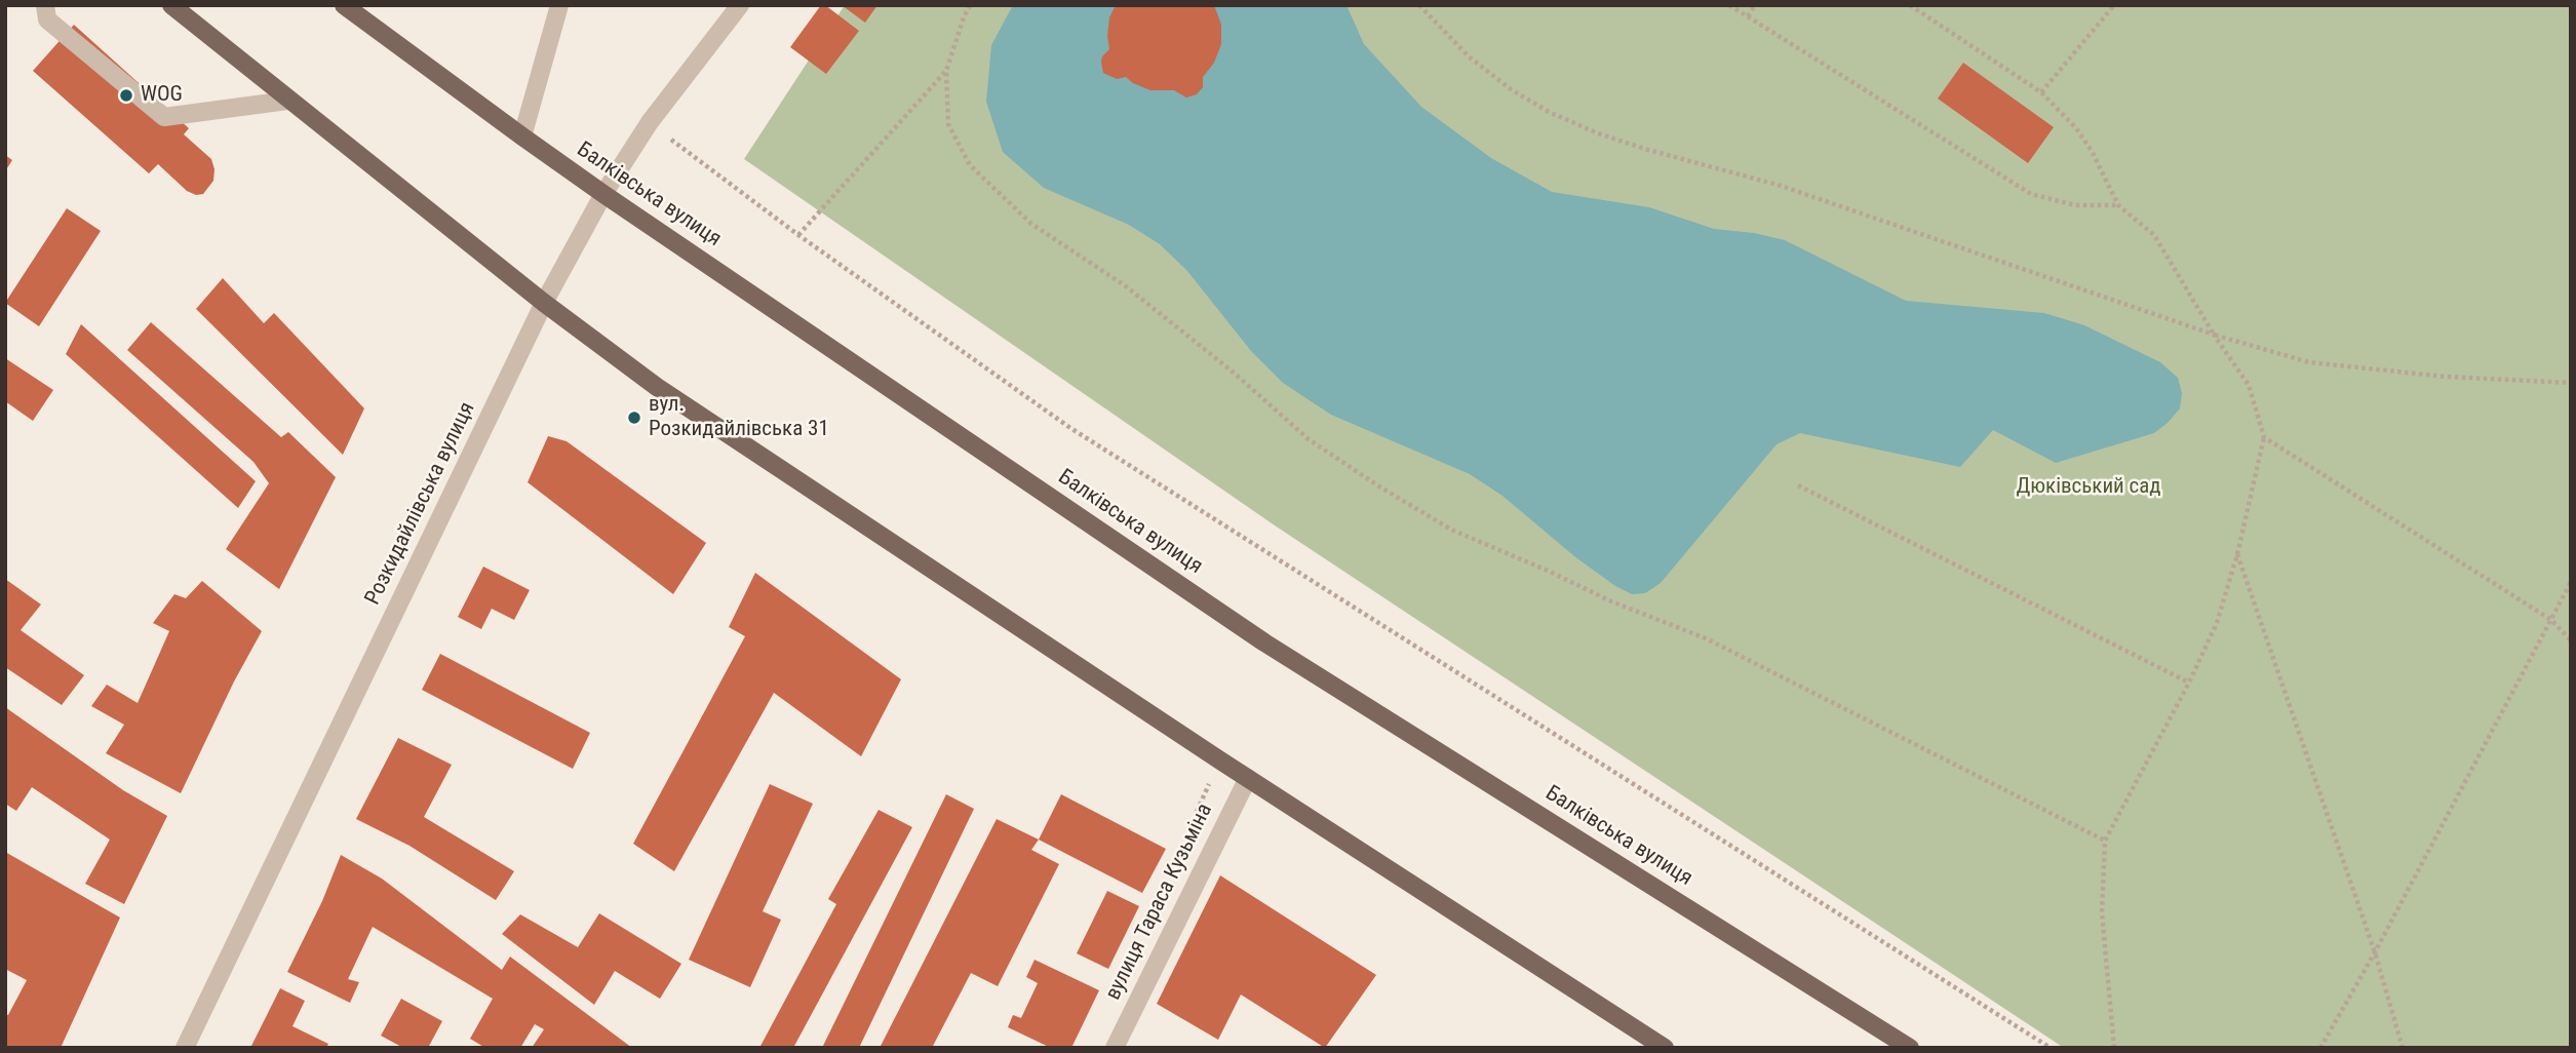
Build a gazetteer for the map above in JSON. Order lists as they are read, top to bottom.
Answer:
{
  "streets": {
    "main road": ["Балківська вулиця"],
    "street": ["Розкидайлівська вулиця", "вулиця Тараса Кузьміна"]
  },
  "crossings": [
    ["Балківська вулиця", "Розкидайлівська вулиця"]
  ],
  "parks": ["Дюківський сад"],
  "places": ["WOG", "вул. Розкидайлiвська 31"]
}
